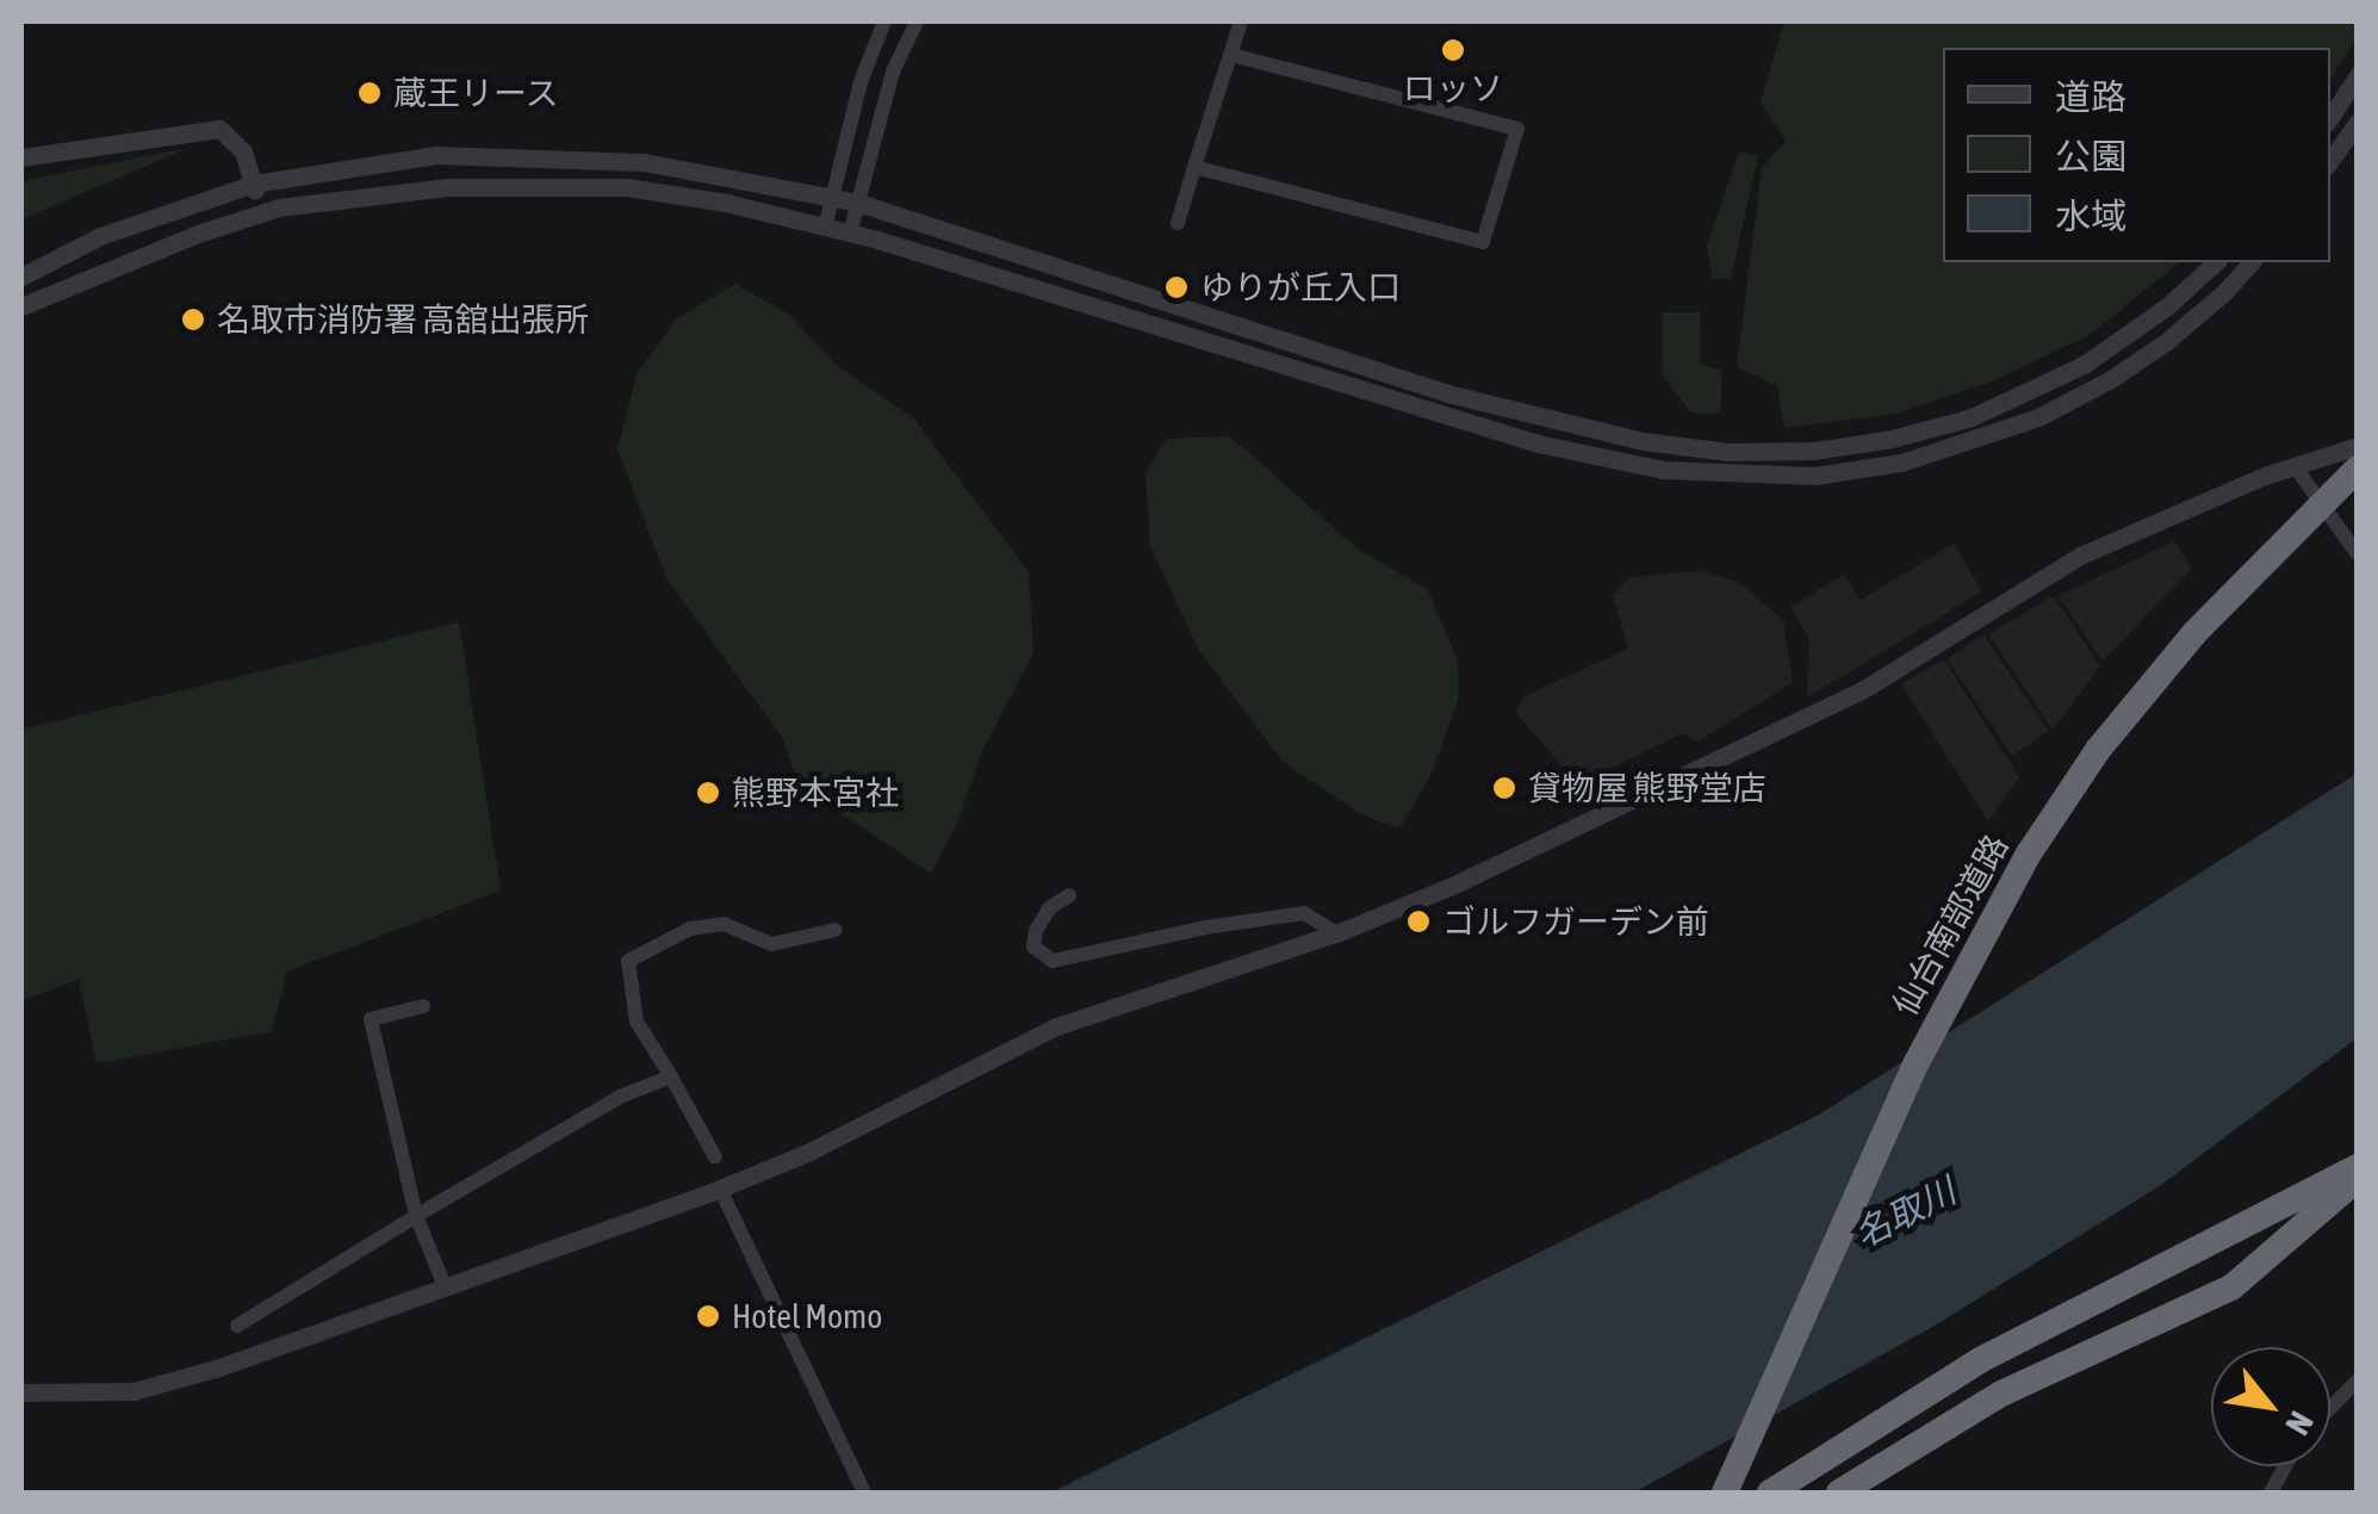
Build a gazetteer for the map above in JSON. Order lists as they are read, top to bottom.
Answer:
{
  "streets": {
    "highway": ["仙台南部道路"]
  },
  "water": ["名取川"],
  "places": [
    "ロッソ",
    "蔵王リース",
    "ゆりが丘入口",
    "名取市消防署 高舘出張所",
    "貸物屋 熊野堂店",
    "熊野本宮社",
    "ゴルフガーデン前",
    "Hotel Momo"
  ],
  "legend": ["道路", "公園", "水域"],
  "north": "bottom right"
}
